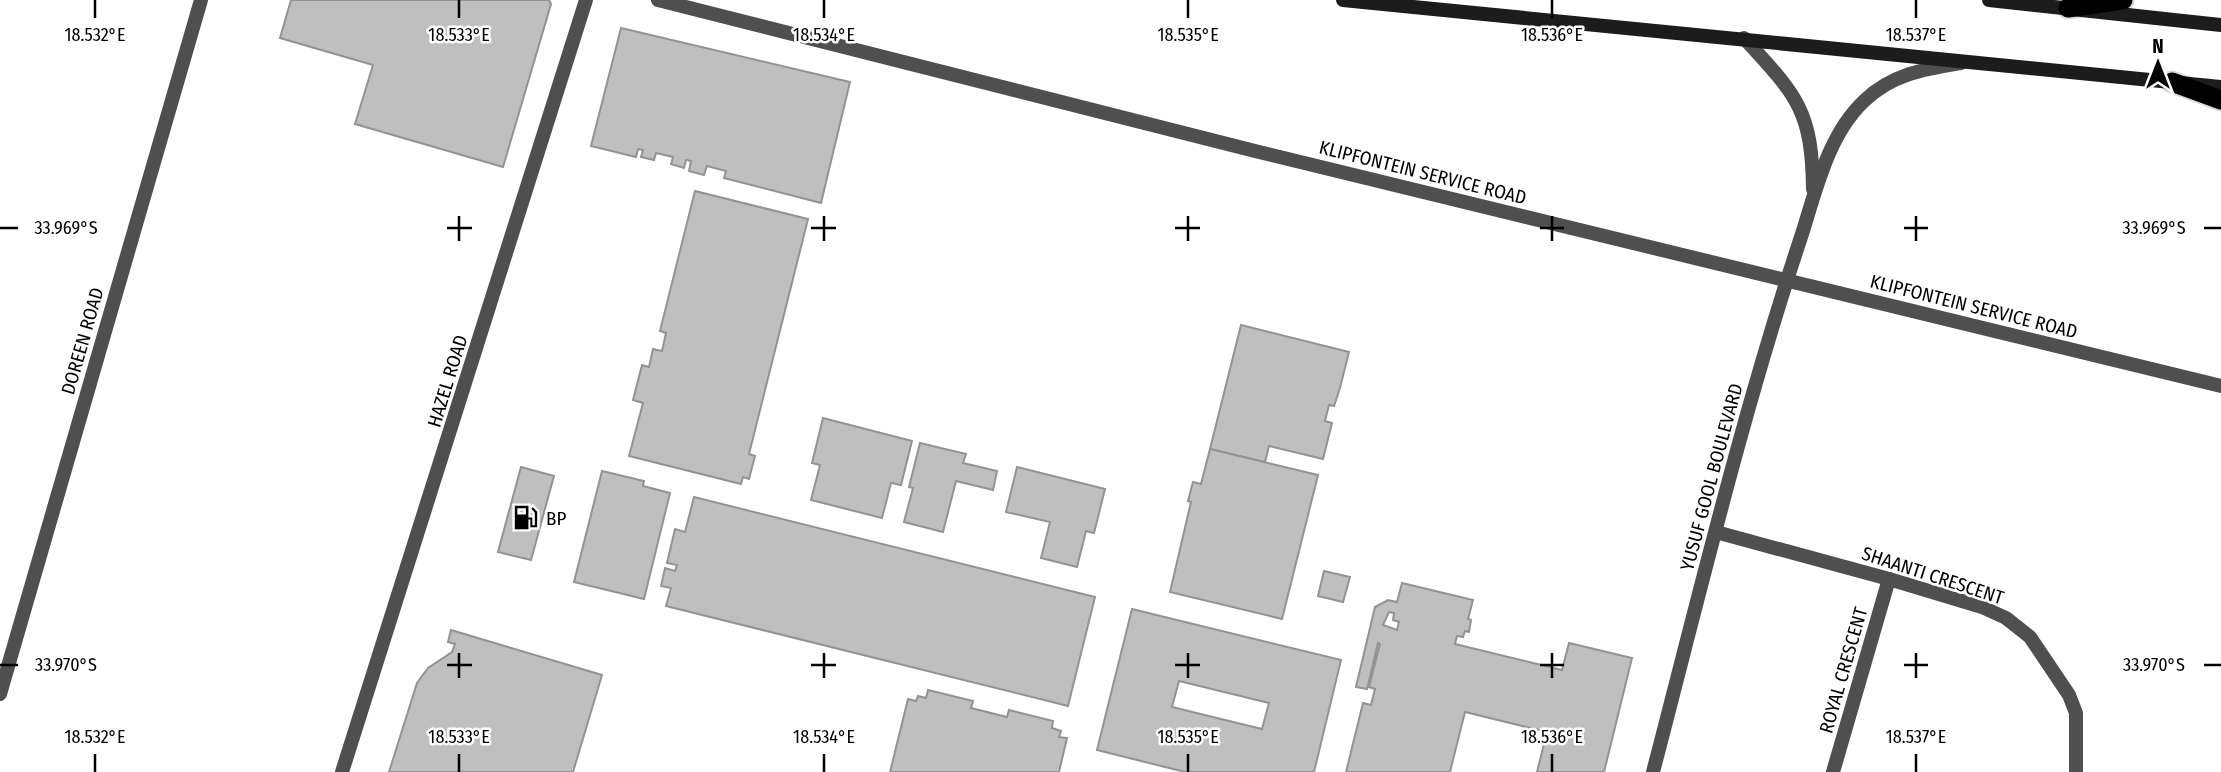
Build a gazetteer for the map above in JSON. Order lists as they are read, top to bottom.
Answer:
{
  "streets": {
    "street": [
      "KLIPFONTEIN SERVICE ROAD",
      "DOREEN ROAD",
      "HAZEL ROAD",
      "YUSUF GOOL BOULEVARD",
      "SHAANTI CRESCENT",
      "ROYAL CRESCENT"
    ]
  },
  "crossings": [
    ["KLIPFONTEIN SERVICE ROAD", "YUSUF GOOL BOULEVARD"],
    ["YUSUF GOOL BOULEVARD", "SHAANTI CRESCENT"],
    ["SHAANTI CRESCENT", "ROYAL CRESCENT"]
  ],
  "places": {
    "fuel station": ["BP"]
  },
  "north": "top",
  "coordinates": [
    "18.532°E",
    "18.533°E",
    "18.534°E",
    "18.535°E",
    "18.536°E",
    "18.537°E",
    "33.969°S",
    "33.970°S"
  ]
}
